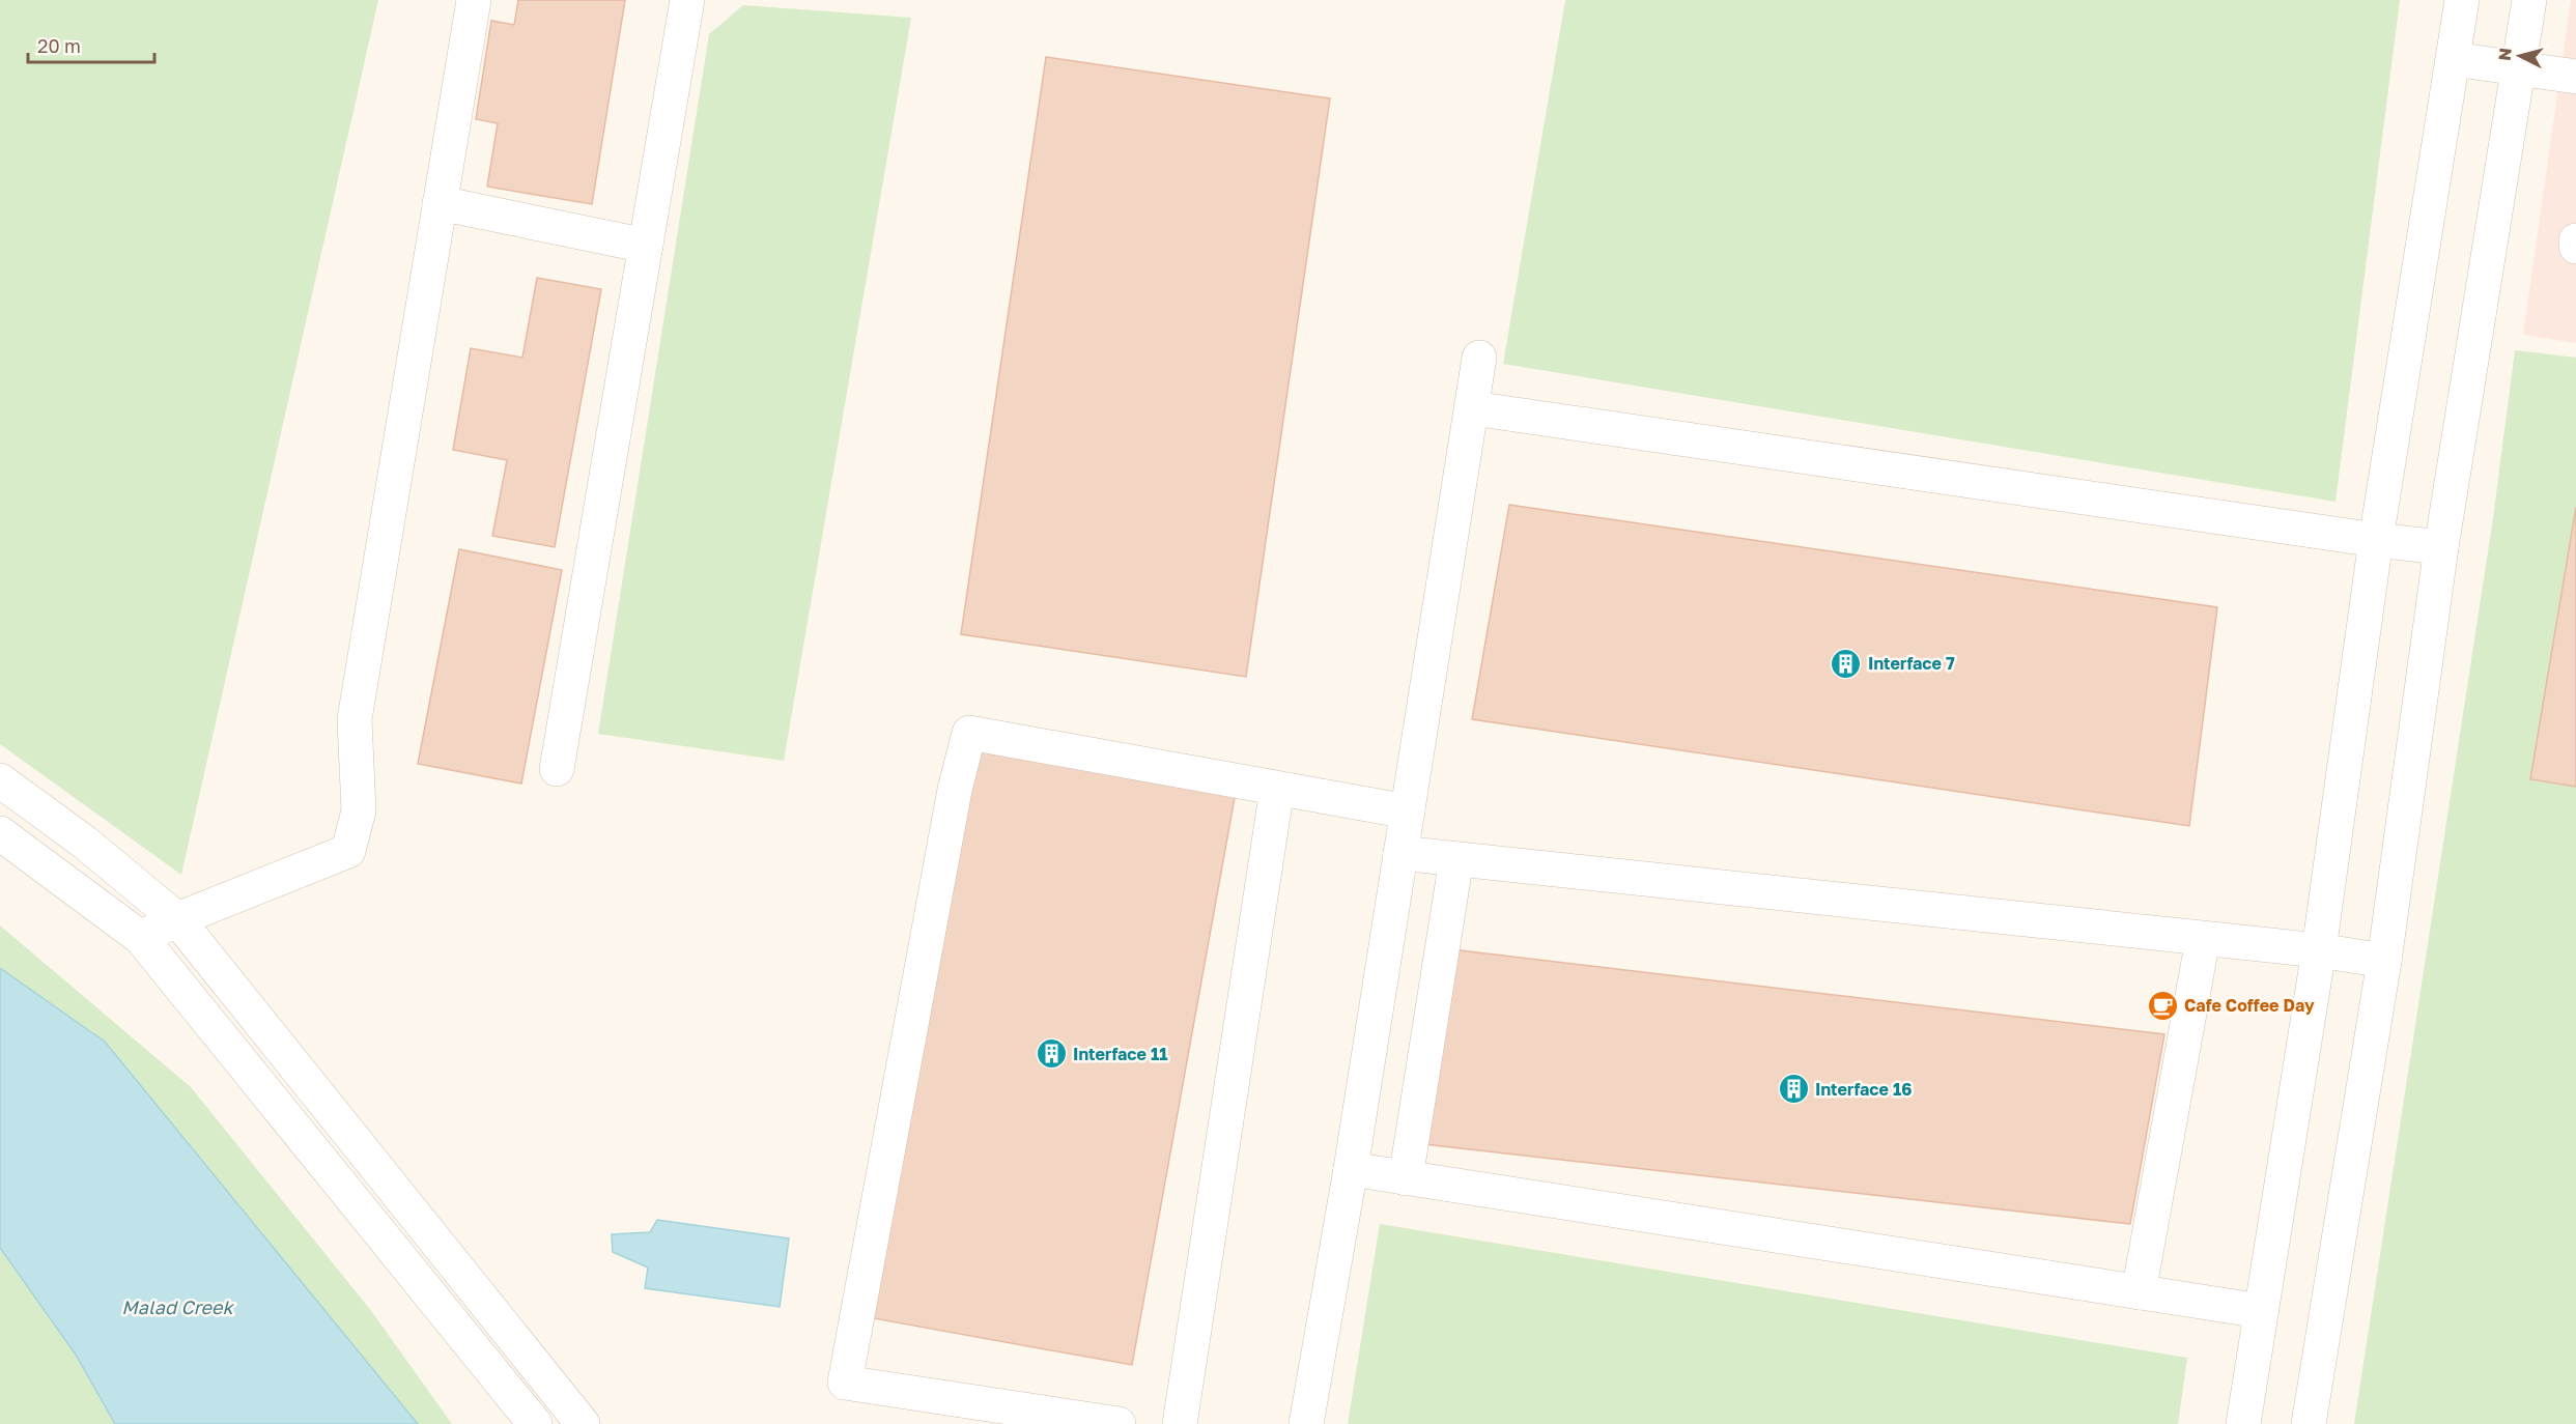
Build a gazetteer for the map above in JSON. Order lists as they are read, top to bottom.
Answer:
{
  "water": ["Malad Creek"],
  "places": {
    "building": ["Interface 7", "Interface 11", "Interface 16"],
    "cafe": ["Cafe Coffee Day"]
  },
  "scale_bar": "20 m",
  "north": "left"
}
